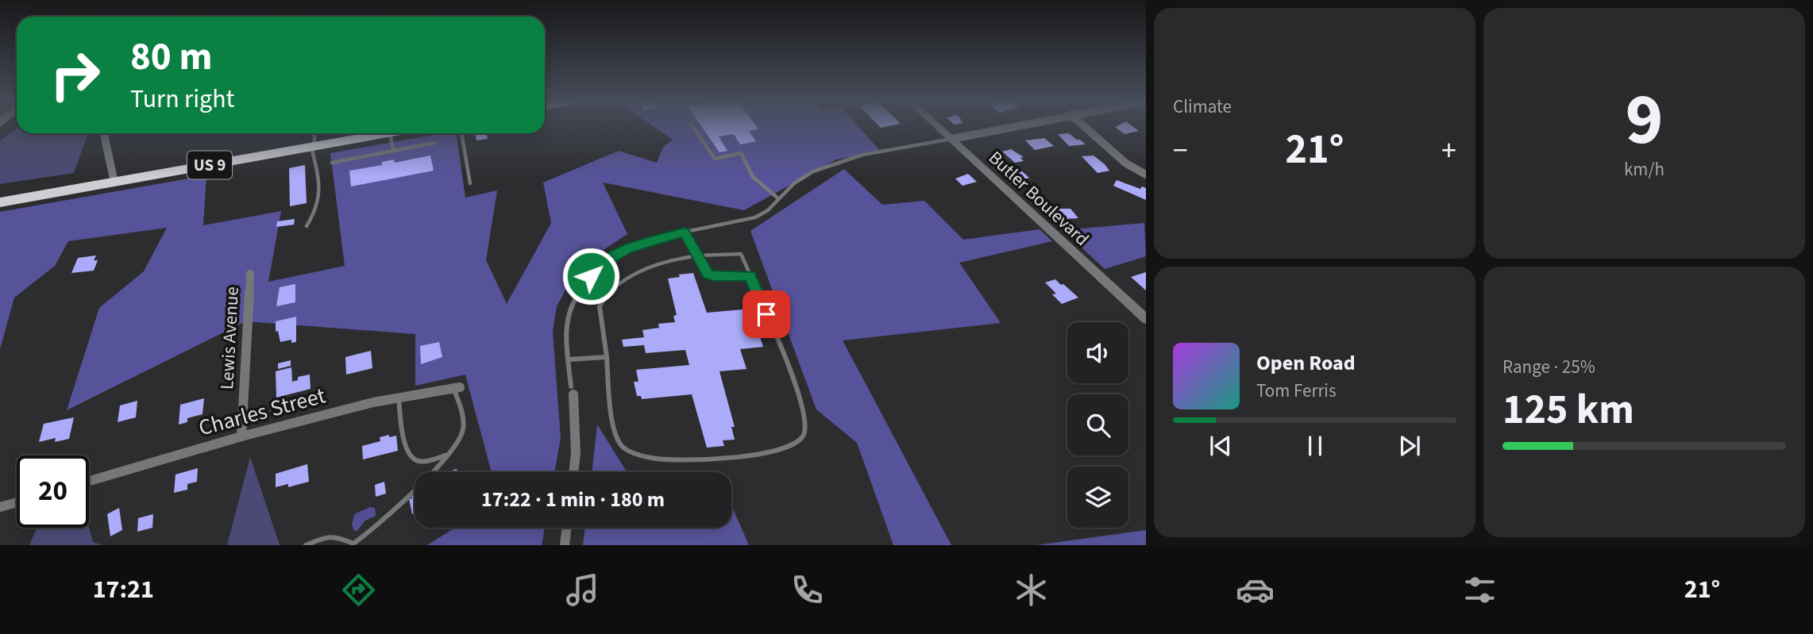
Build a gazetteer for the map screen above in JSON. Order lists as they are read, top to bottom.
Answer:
{
  "streets": {
    "highway": ["US 9"],
    "street": ["Butler Boulevard", "Lewis Avenue", "Charles Street"]
  },
  "crossings": [
    ["Lewis Avenue", "Charles Street"]
  ],
  "page": {
    "tile": [
      "Climate",
      ["9", "km/h"],
      ["Range · 25%", "125 km"]
    ],
    "turn": ["80 m", "Turn right"],
    "heat": ["−", "21°", "+"],
    "song": ["Open Road", "Tom Ferris"],
    "limit": "20",
    "trip": "17:22 · 1 min · 180 m",
    "tabs": ["17:21", "21°"]
  }
}
